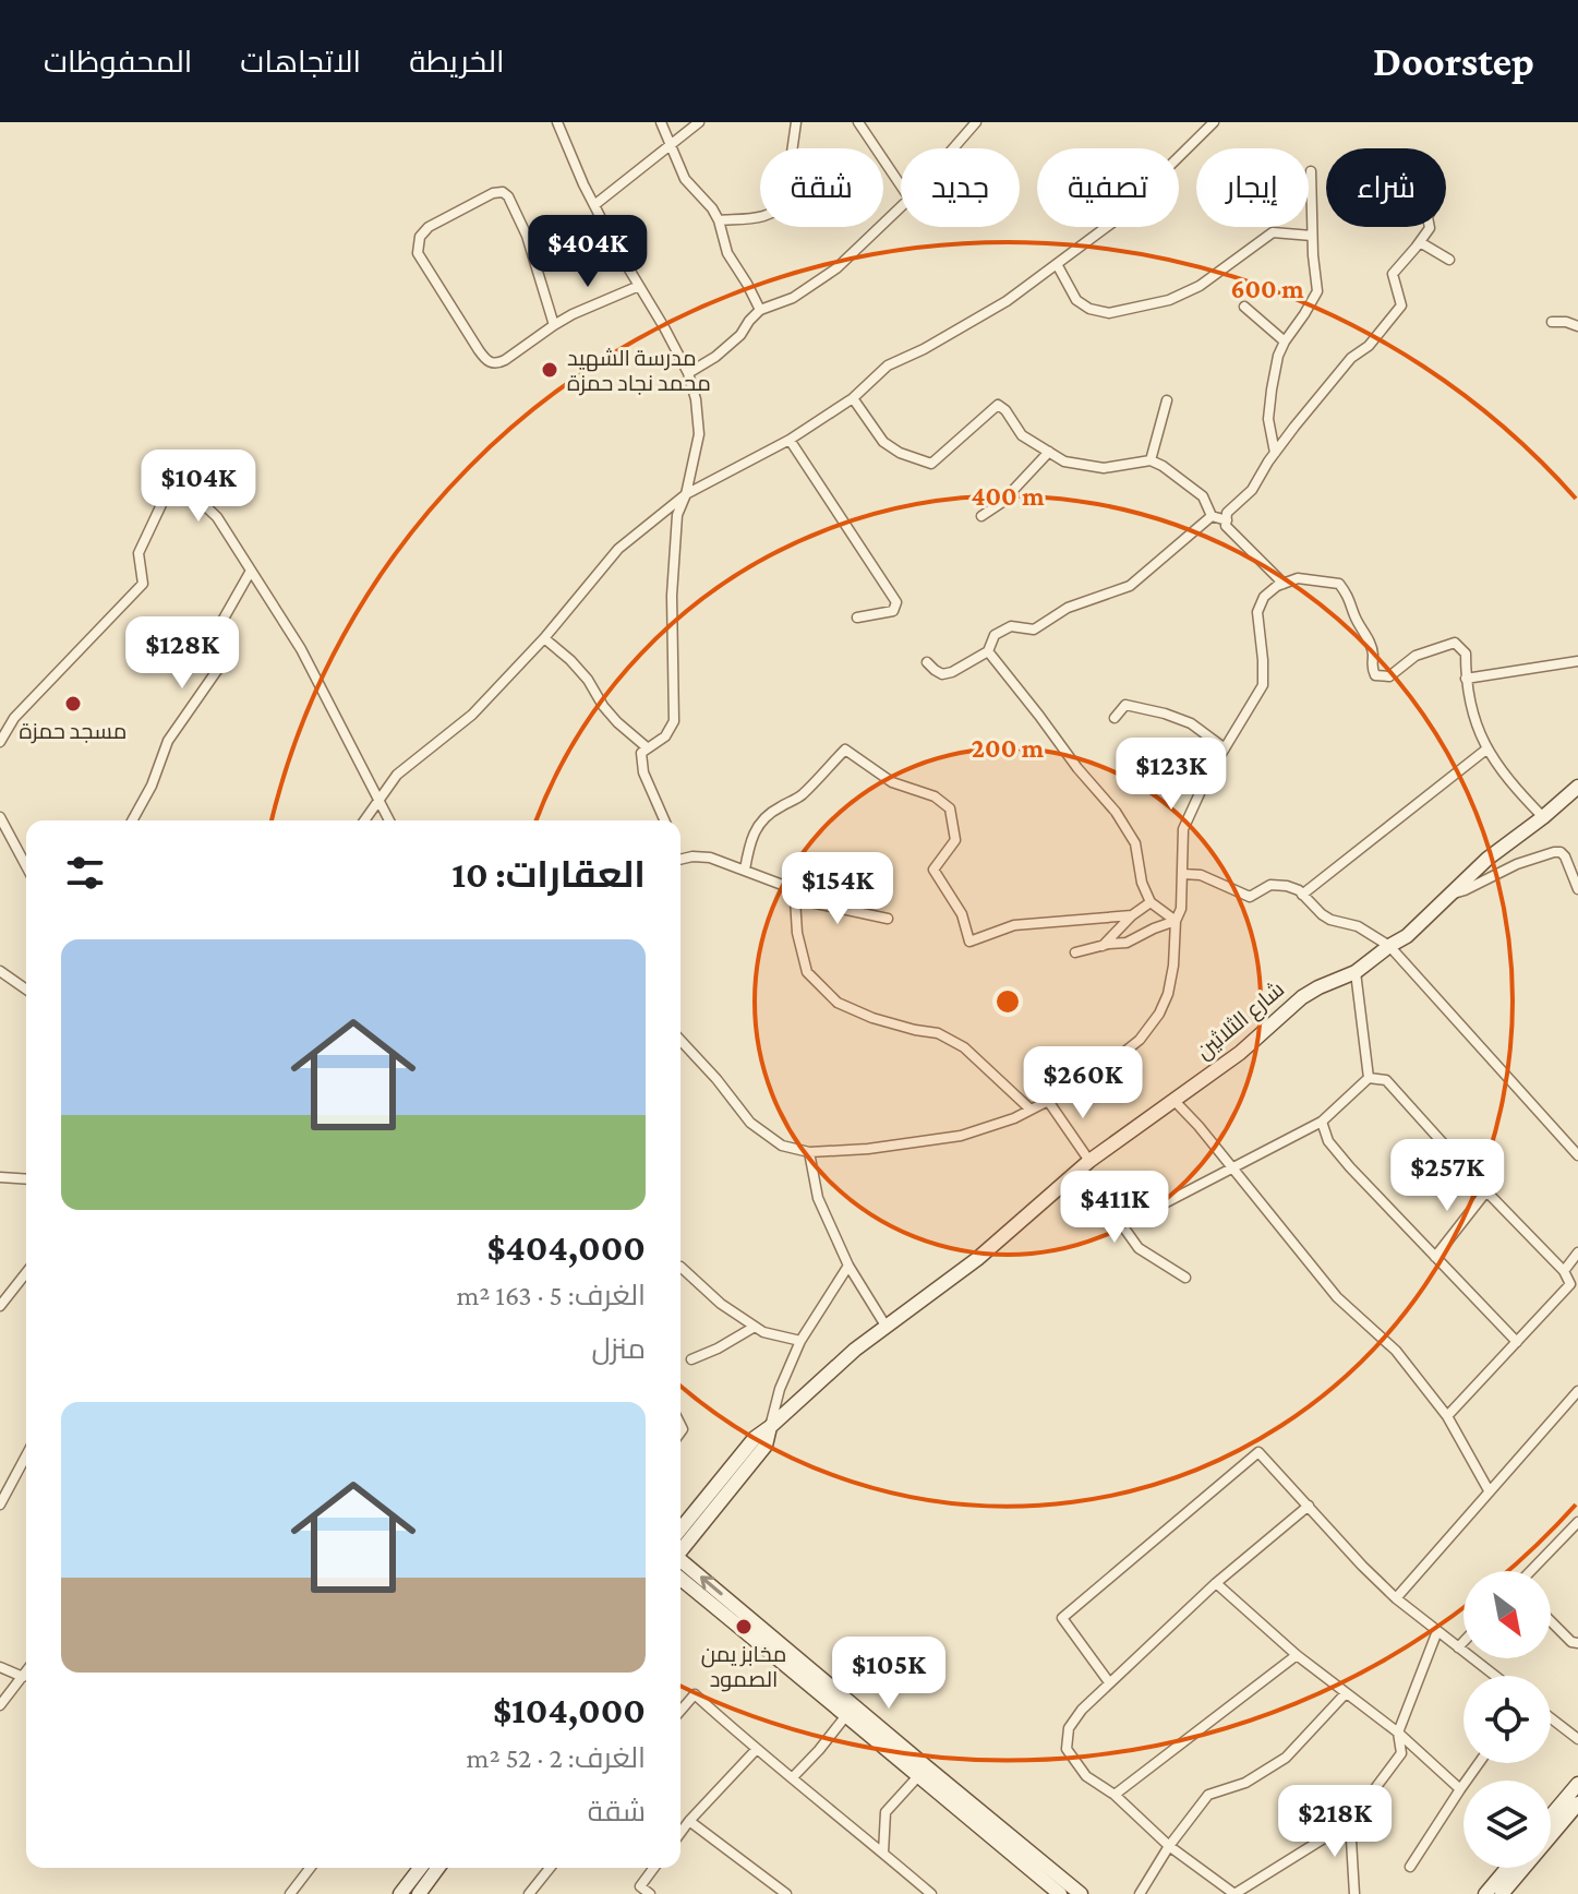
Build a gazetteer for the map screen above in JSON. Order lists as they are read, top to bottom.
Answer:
{
  "streets": {
    "street": ["شارع الثلاثين"]
  },
  "places": ["مدرسة الشهيد محمد نجاد حمزة", "مسجد حمزة", "مخابز يمن الصمود"],
  "north": "bottom right",
  "page": {
    "header": "Doorstep",
    "nav": ["الخريطة", "الاتجاهات", "المحفوظات"],
    "chip": [
      "شراء",
      "إيجار",
      "تصفية",
      "جديد",
      "شقة"
    ],
    "price": [
      "$404K",
      "$104K",
      "$128K",
      "$123K",
      "$154K",
      "$260K",
      "$257K",
      "$411K",
      "$105K",
      "$218K"
    ],
    "heading": "العقارات: 10",
    "list": [
      {
        "name": "$404,000",
        "note": "الغرف: 5 · 163 m² · منزل"
      },
      {
        "name": "$104,000",
        "note": "الغرف: 2 · 52 m² · شقة"
      }
    ]
  },
  "rings": ["600 m", "400 m", "200 m"]
}
